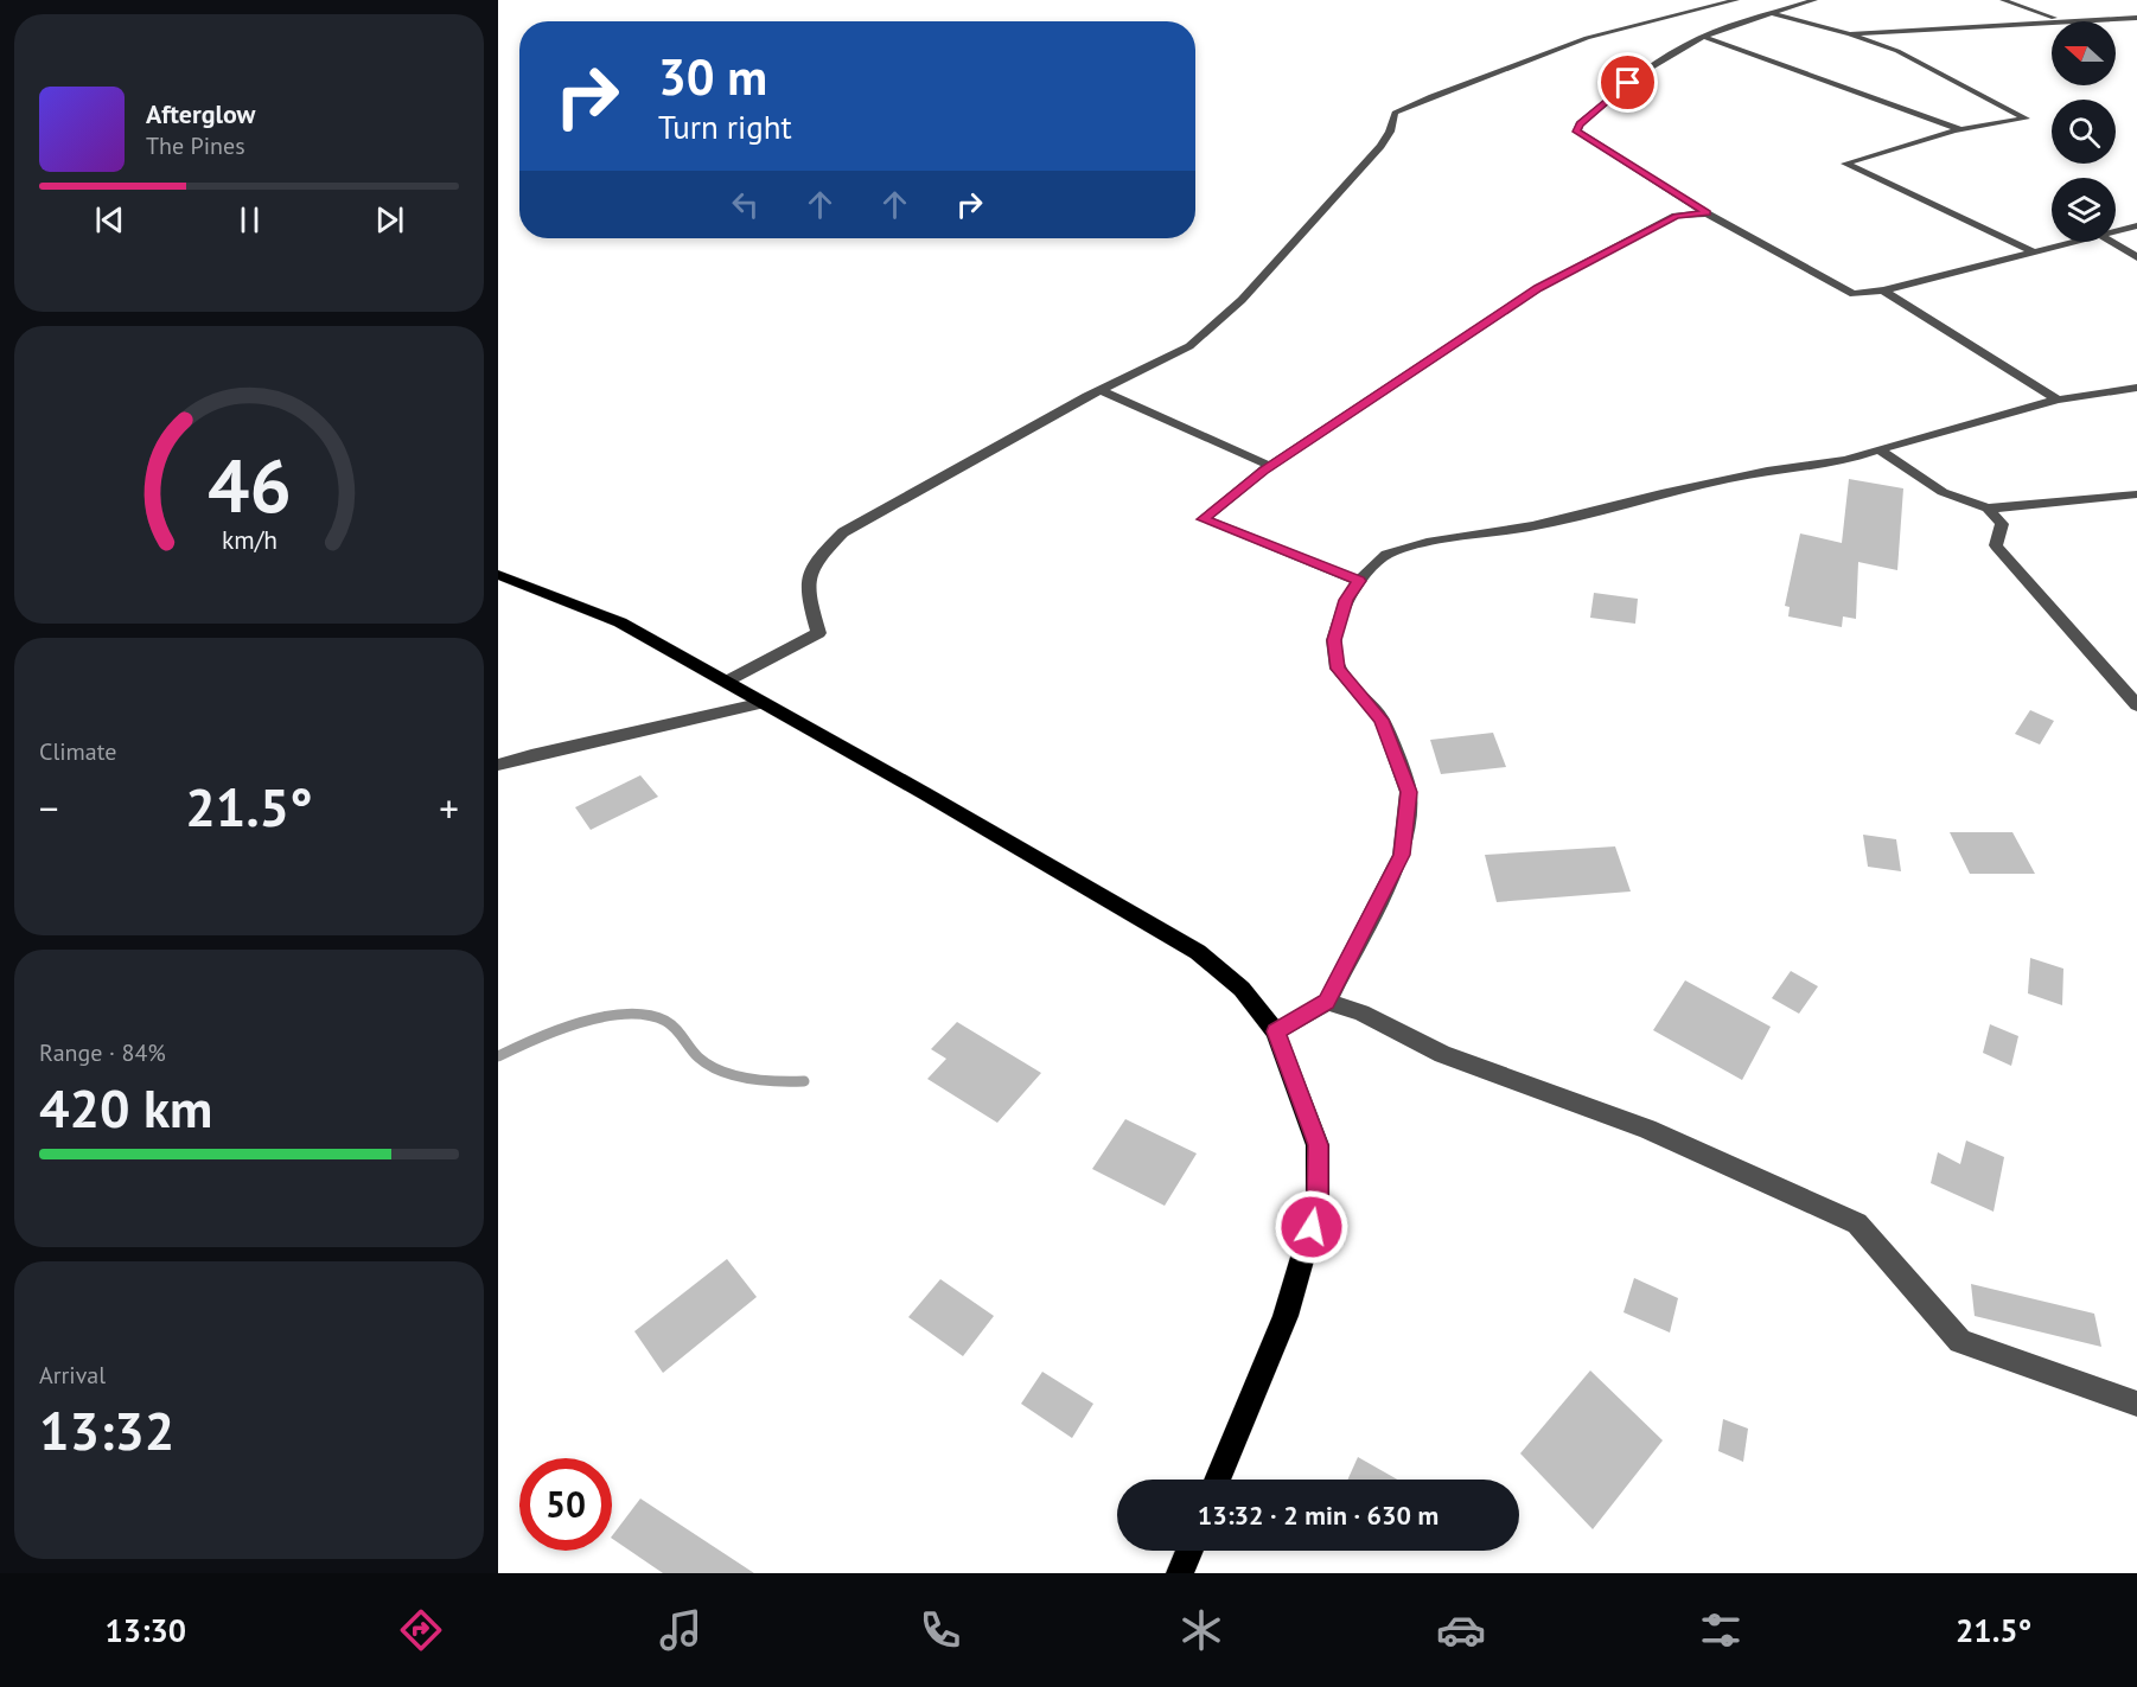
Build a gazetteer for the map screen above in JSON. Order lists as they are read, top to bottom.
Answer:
{
  "north": "left",
  "page": {
    "turn": ["30 m", "Turn right"],
    "song": ["Afterglow", "The Pines"],
    "tile": [
      "Climate",
      ["Range · 84%", "420 km"],
      ["Arrival", "13:32"]
    ],
    "heat": ["−", "21.5°", "+"],
    "limit": "50",
    "trip": "13:32 · 2 min · 630 m",
    "tabs": ["13:30", "21.5°"],
    "gauge": ["46", "km/h"]
  }
}
